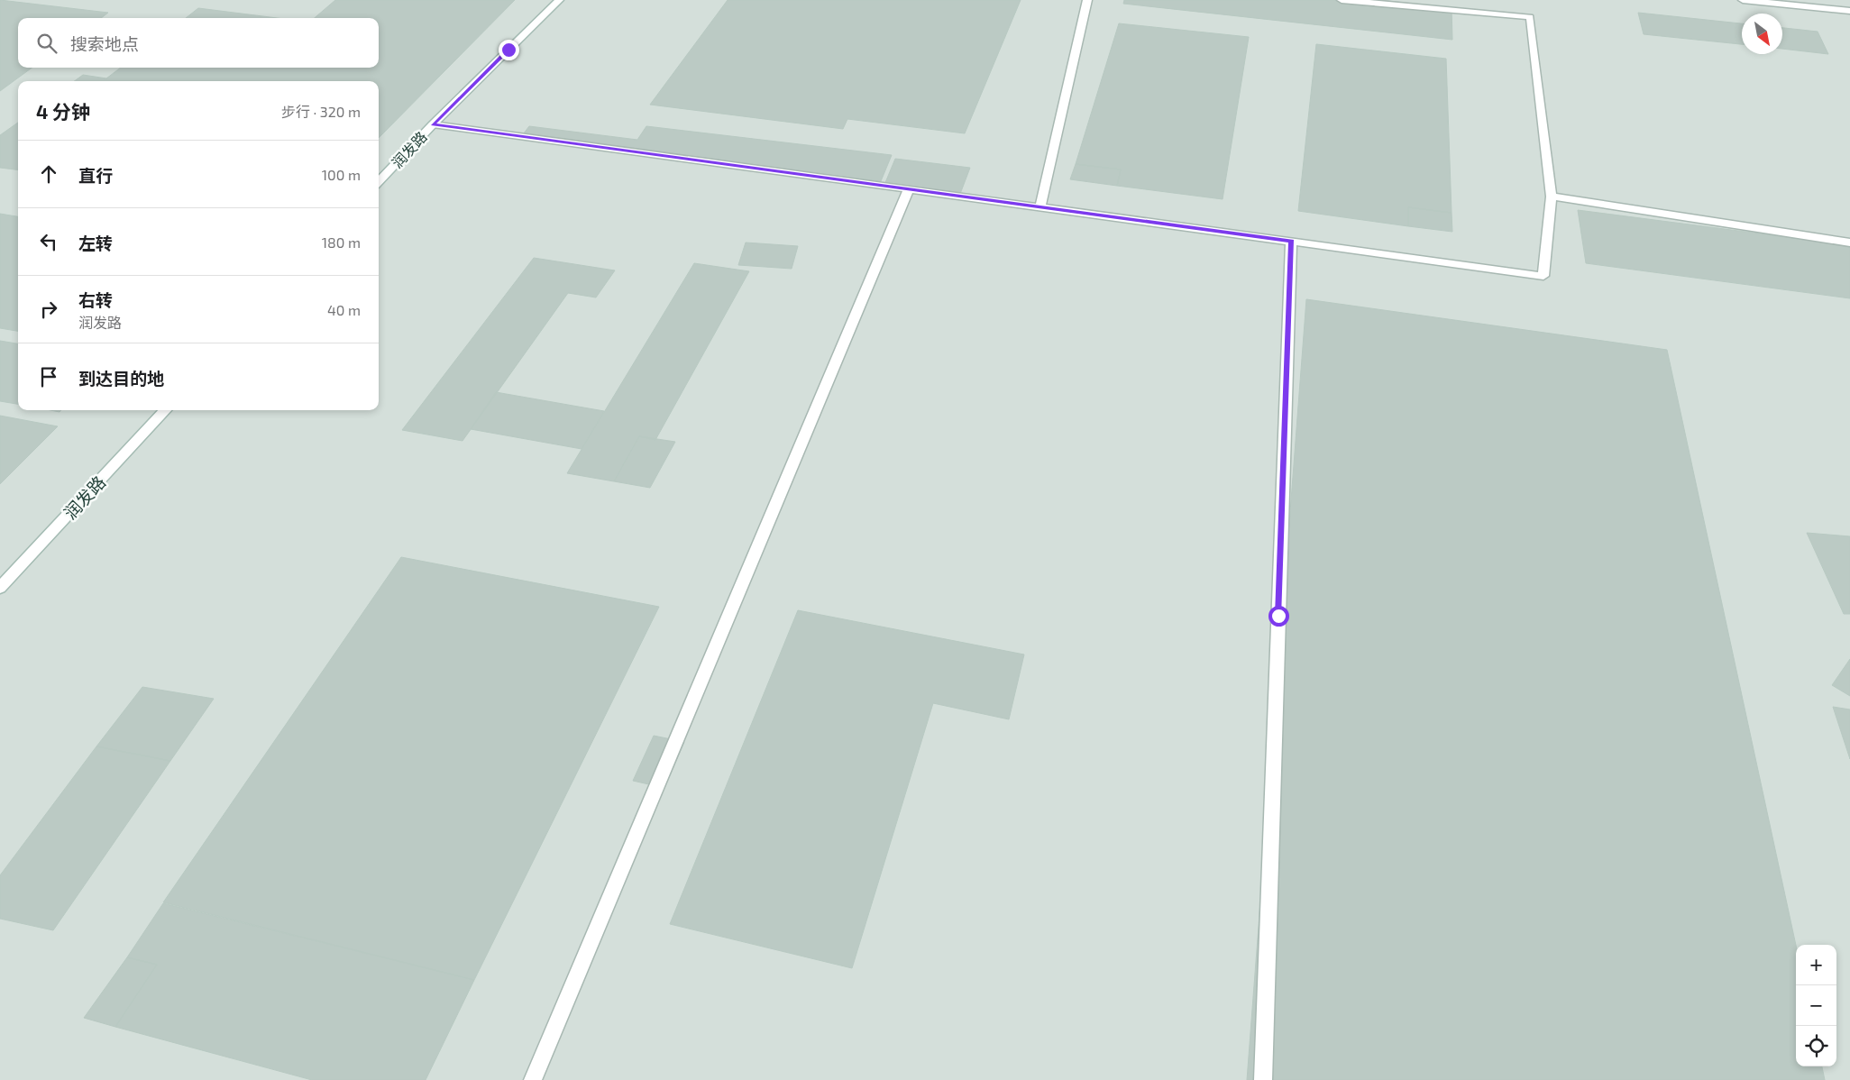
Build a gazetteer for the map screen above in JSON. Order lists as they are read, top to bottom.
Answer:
{
  "streets": {
    "main road": ["润发路"]
  },
  "north": "bottom right",
  "page": {
    "search": "搜索地点",
    "heading": ["4 分钟", "步行 · 320 m"],
    "list": [
      ["直行", "100 m"],
      ["左转", "180 m"],
      ["右转", "润发路", "40 m"],
      "到达目的地"
    ],
    "map_buttons": ["+", "−"]
  }
}
